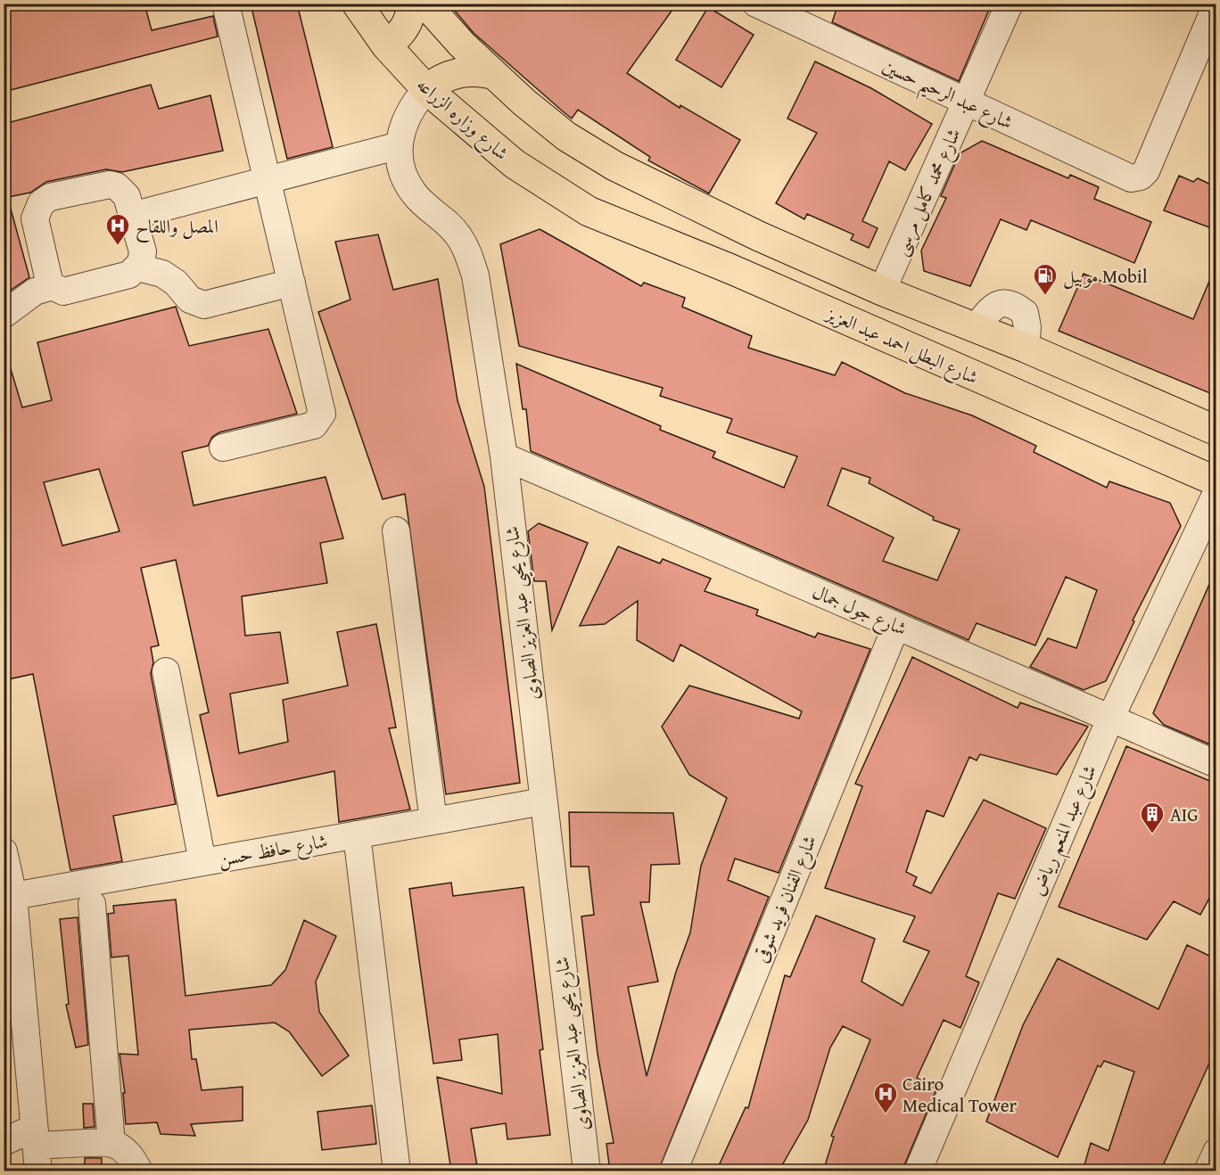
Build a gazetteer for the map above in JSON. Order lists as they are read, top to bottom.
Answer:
{
  "streets": {
    "main road": ["شارع وزاره الزراعه", "شارع البطل احمد عبد العزيز"],
    "street": [
      "شارع عبد الرحيم حسين",
      "شارع محمد كامل مرسى",
      "شارع جول جمال",
      "شارع يحيى عبد العزيز الصاوى",
      "شارع عبد المنعم رياض",
      "شارع حافظ حسن",
      "شارع الفنان فريد شوقى"
    ]
  },
  "crossings": [
    ["شارع عبد الرحيم حسين", "شارع محمد كامل مرسى"],
    ["شارع وزاره الزراعه", "شارع البطل احمد عبد العزيز"],
    ["شارع جول جمال", "شارع يحيى عبد العزيز الصاوى"],
    ["شارع جول جمال", "شارع عبد المنعم رياض"],
    ["شارع جول جمال", "شارع الفنان فريد شوقى"],
    ["شارع يحيى عبد العزيز الصاوى", "شارع حافظ حسن"]
  ],
  "places": {
    "hospital": ["المصل واللقاح", "Cairo Medical Tower"],
    "fuel station": ["موبيل Mobil"],
    "building": ["AIG"]
  }
}
